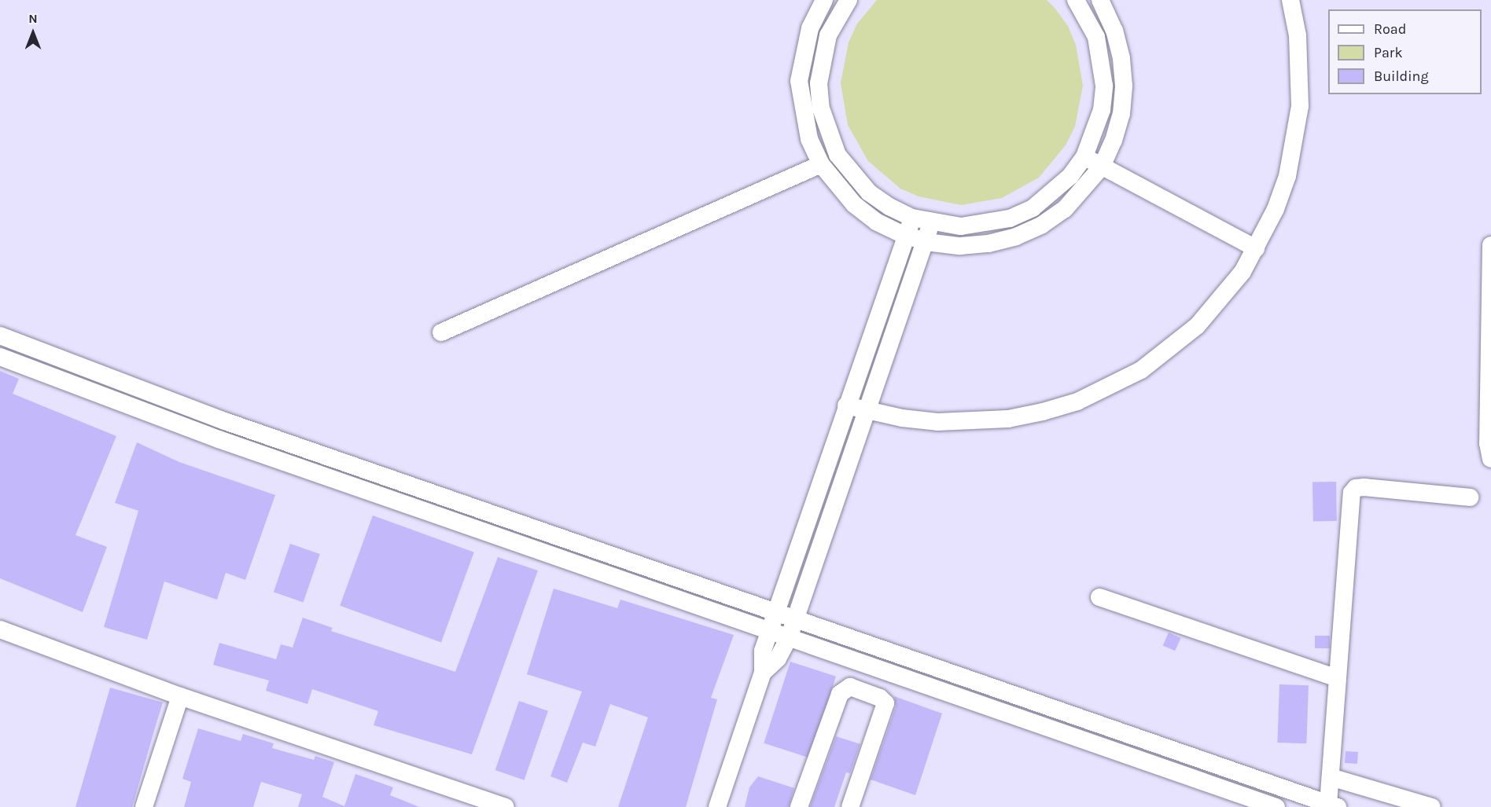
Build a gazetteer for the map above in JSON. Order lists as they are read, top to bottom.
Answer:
{
  "legend": ["Road", "Park", "Building"],
  "north": "top"
}
